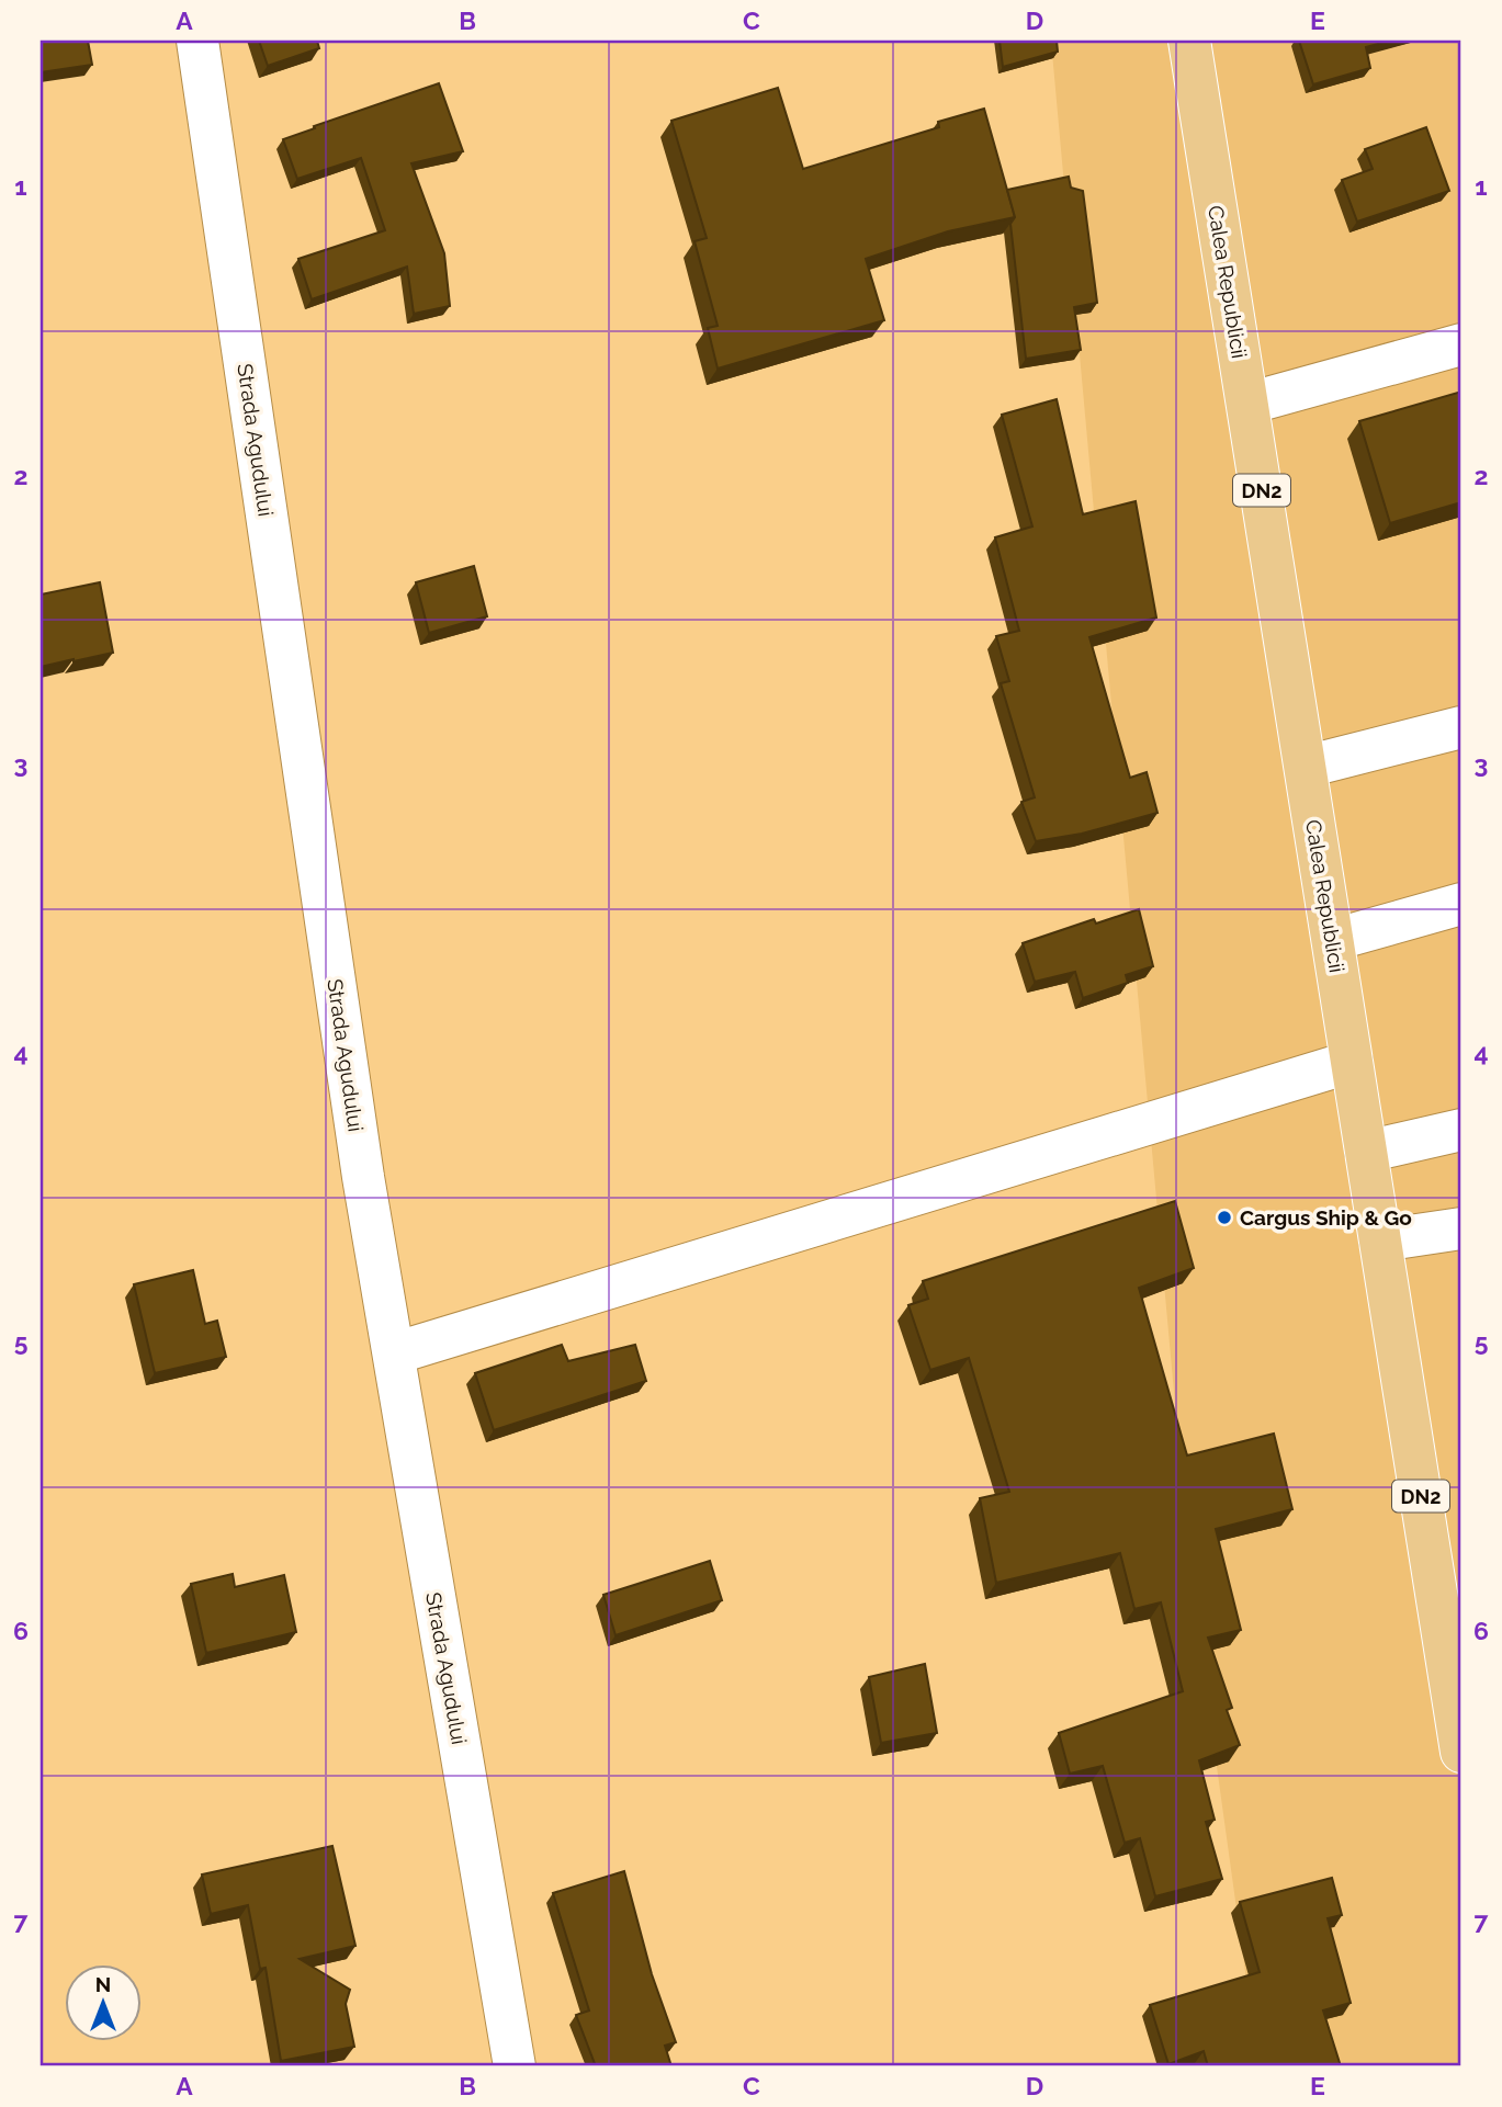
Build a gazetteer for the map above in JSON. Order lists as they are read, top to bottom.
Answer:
{
  "streets": {
    "main road": ["Calea Republicii", "DN2"],
    "street": ["Strada Agudului"]
  },
  "places": ["Cargus Ship & Go"],
  "north": "top",
  "grid": {
    "columns": [
      "A",
      "B",
      "C",
      "D",
      "E"
    ],
    "rows": [
      "1",
      "2",
      "3",
      "4",
      "5",
      "6",
      "7"
    ]
  }
}
